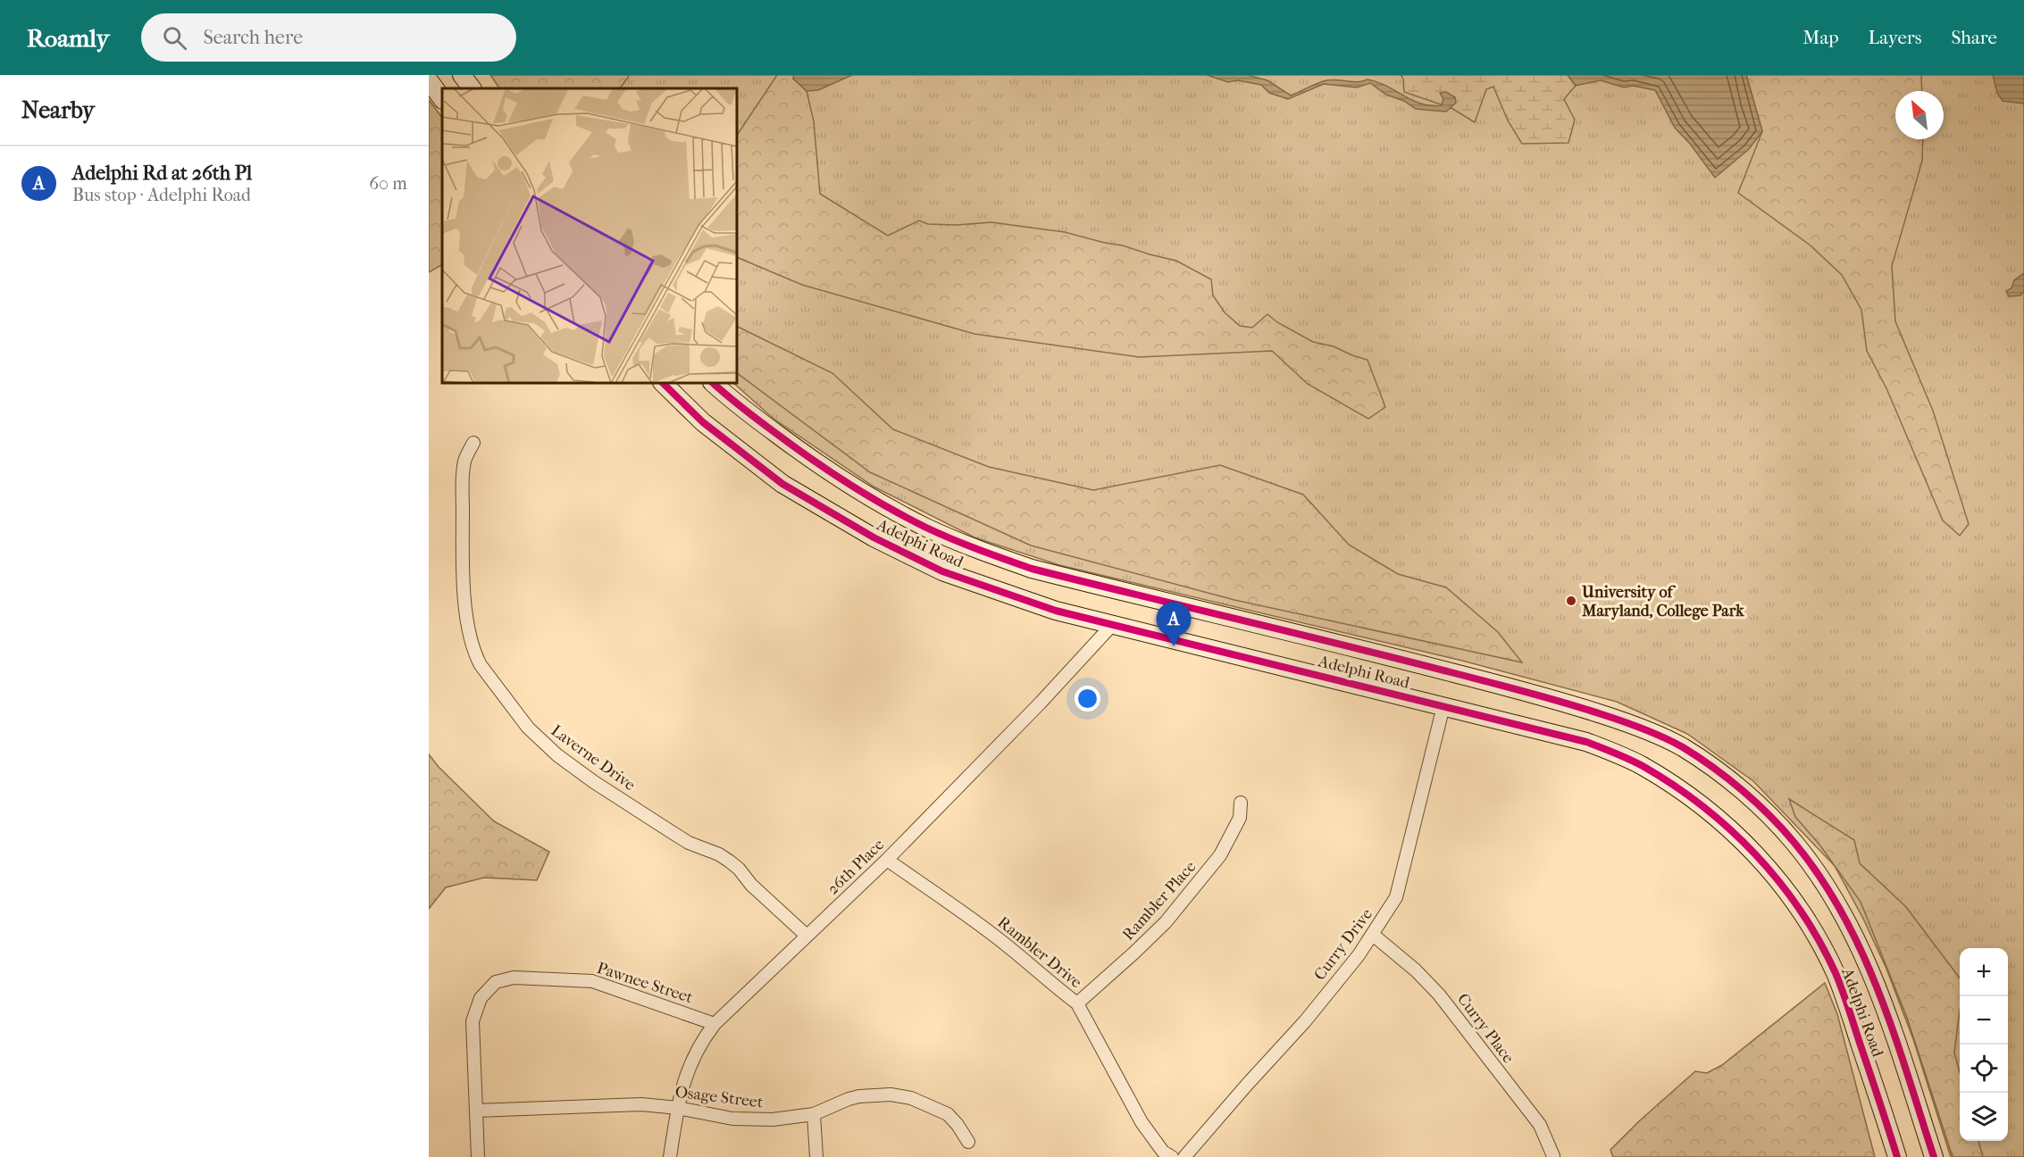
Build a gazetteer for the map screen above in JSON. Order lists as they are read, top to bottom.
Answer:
{
  "streets": {
    "main road": ["Adelphi Road"],
    "street": [
      "Laverne Drive",
      "26th Place",
      "Rambler Place",
      "Curry Drive",
      "Rambler Drive",
      "Pawnee Street",
      "Curry Place",
      "Osage Street"
    ]
  },
  "crossings": [
    ["Adelphi Road", "26th Place"],
    ["Adelphi Road", "Curry Drive"],
    ["Laverne Drive", "26th Place"],
    ["26th Place", "Rambler Drive"],
    ["26th Place", "Pawnee Street"],
    ["26th Place", "Osage Street"],
    ["Rambler Place", "Rambler Drive"],
    ["Curry Drive", "Curry Place"],
    ["Pawnee Street", "Osage Street"]
  ],
  "places": ["University of Maryland, College Park"],
  "north": "top left",
  "page": {
    "header": "Roamly",
    "search": "Search here",
    "nav": ["Map", "Layers", "Share"],
    "heading": "Nearby",
    "list": [
      {
        "mark": "A",
        "name": "Adelphi Rd at 26th Pl",
        "note": "Bus stop · Adelphi Road",
        "value": "60 m"
      }
    ],
    "pins": "A",
    "map_buttons": ["+", "−"]
  }
}
